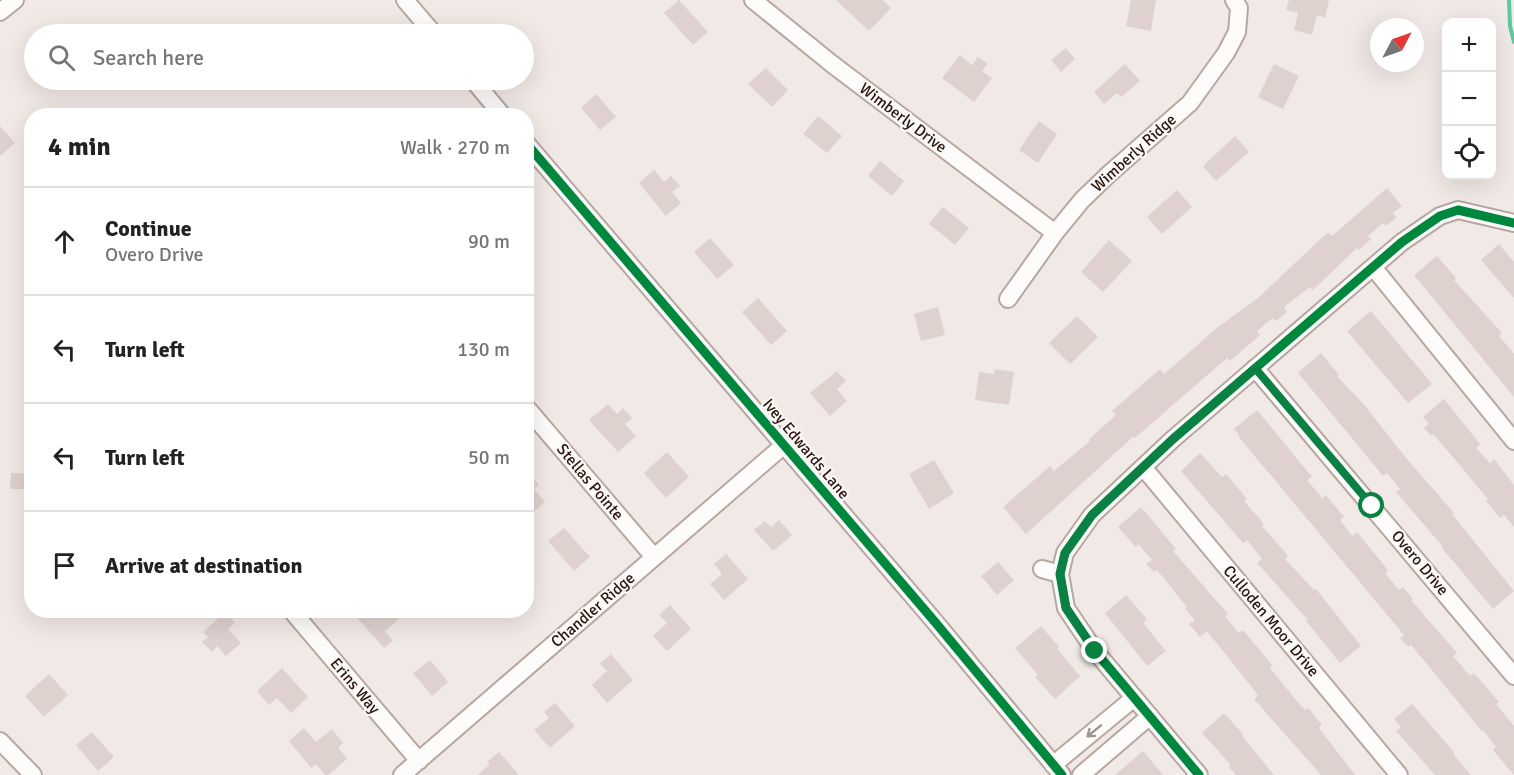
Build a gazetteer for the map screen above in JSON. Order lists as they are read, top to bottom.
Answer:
{
  "streets": {
    "street": [
      "Wimberly Drive",
      "Wimberly Ridge",
      "Ivey Edwards Lane",
      "Stellas Pointe",
      "Overo Drive",
      "Chandler Ridge",
      "Culloden Moor Drive",
      "Erins Way"
    ]
  },
  "crossings": [
    ["Wimberly Drive", "Wimberly Ridge"],
    ["Ivey Edwards Lane", "Chandler Ridge"],
    ["Stellas Pointe", "Chandler Ridge"],
    ["Chandler Ridge", "Erins Way"]
  ],
  "north": "top right",
  "page": {
    "map_buttons": ["+", "−"],
    "search": "Search here",
    "heading": ["4 min", "Walk · 270 m"],
    "list": [
      ["Continue", "Overo Drive", "90 m"],
      ["Turn left", "130 m"],
      ["Turn left", "50 m"],
      "Arrive at destination"
    ]
  }
}
